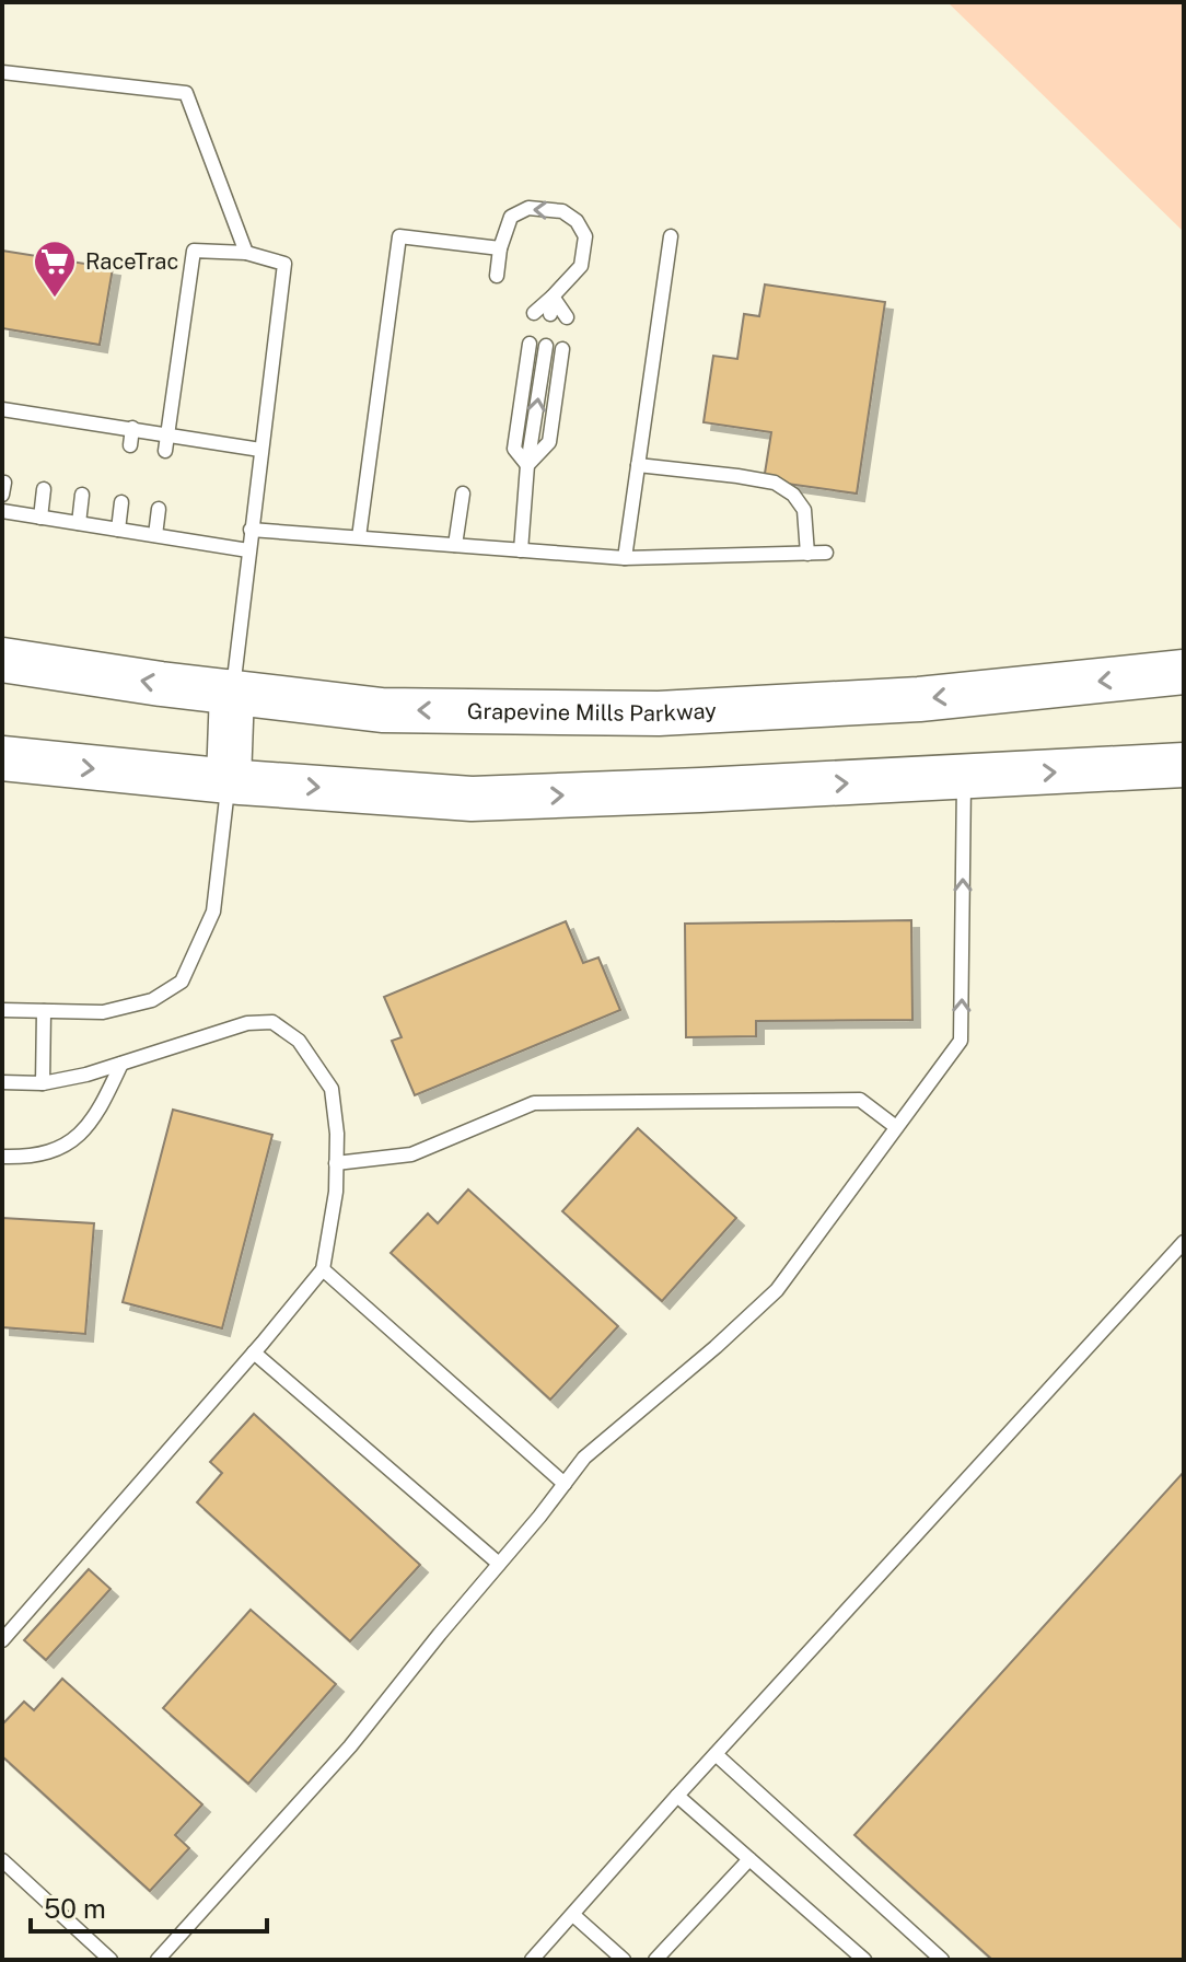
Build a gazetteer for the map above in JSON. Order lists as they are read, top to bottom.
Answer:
{
  "streets": {
    "main road": ["Grapevine Mills Parkway"]
  },
  "places": {
    "supermarket": ["RaceTrac"]
  },
  "scale_bar": "50 m"
}
